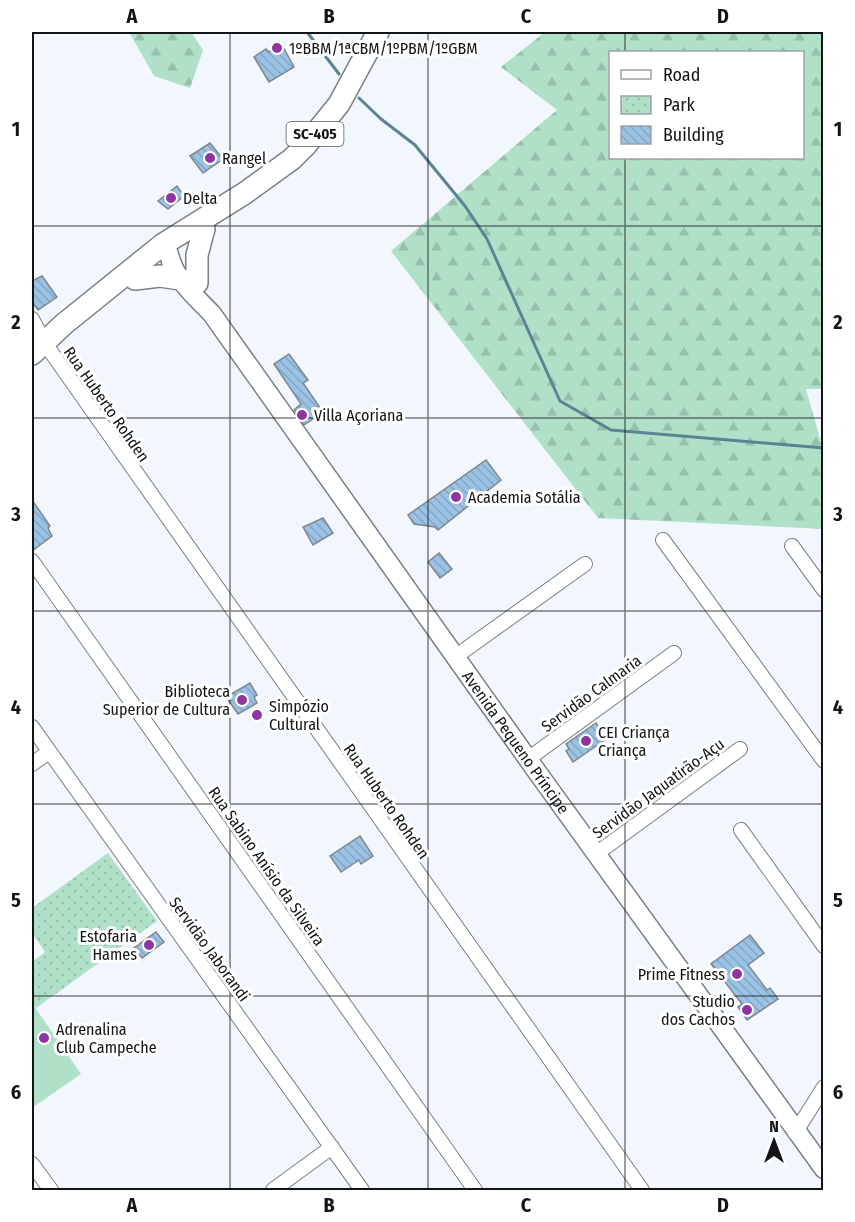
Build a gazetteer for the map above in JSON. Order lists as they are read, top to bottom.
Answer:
{
  "streets": {
    "main road": ["SC-405", "Avenida Pequeno Príncipe"],
    "street": [
      "Rua Huberto Rohden",
      "Servidão Calmaria",
      "Servidão Jaquatirão-Açu",
      "Rua Sabino Anísio da Silveira",
      "Servidão Jaborandi"
    ]
  },
  "crossings": [
    ["SC-405", "Rua Huberto Rohden"],
    ["SC-405", "Avenida Pequeno Príncipe"],
    ["Servidão Calmaria", "Avenida Pequeno Príncipe"],
    ["Avenida Pequeno Príncipe", "Servidão Jaquatirão-Açu"]
  ],
  "places": [
    "1ºBBM/1ªCBM/1ºPBM/1ºGBM",
    "Rangel",
    "Delta",
    "Villa Açoriana",
    "Academia Sotália",
    "Biblioteca Superior de Cultura",
    "Simpózio Cultural",
    "CEI Criança Criança",
    "Estofaria Hames",
    "Prime Fitness",
    "Studio dos Cachos",
    "Adrenalina Club Campeche"
  ],
  "legend": ["Road", "Park", "Building"],
  "north": "top",
  "grid": {
    "columns": [
      "A",
      "B",
      "C",
      "D"
    ],
    "rows": [
      "1",
      "2",
      "3",
      "4",
      "5",
      "6"
    ]
  }
}
